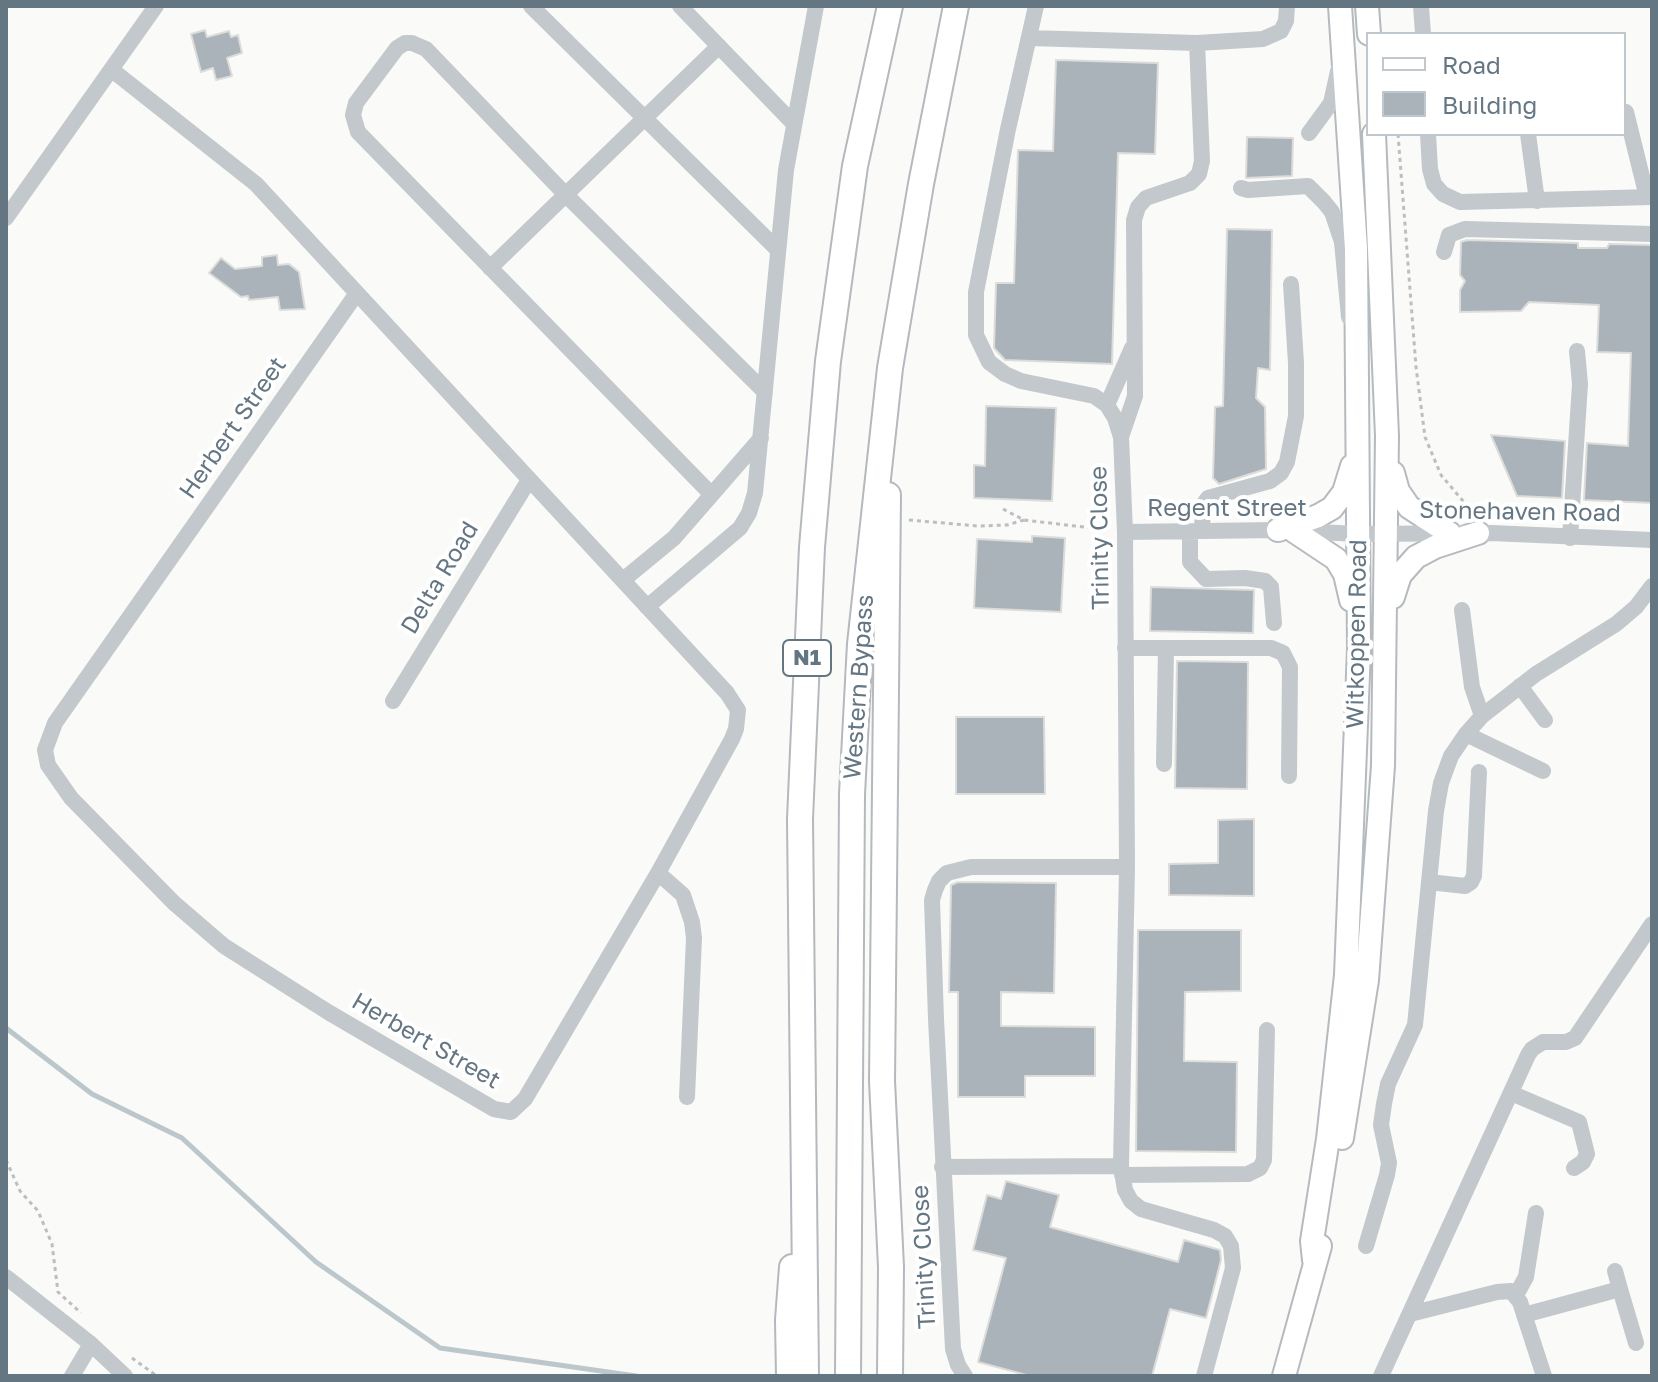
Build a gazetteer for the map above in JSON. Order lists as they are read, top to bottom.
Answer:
{
  "streets": {
    "highway": ["N1", "Western Bypass"],
    "main road": ["Witkoppen Road"],
    "street": [
      "Herbert Street",
      "Regent Street",
      "Stonehaven Road",
      "Trinity Close",
      "Delta Road"
    ]
  },
  "crossings": [
    ["Herbert Street", "Delta Road"],
    ["Regent Street", "Stonehaven Road"],
    ["Regent Street", "Trinity Close"],
    ["Regent Street", "Witkoppen Road"],
    ["Stonehaven Road", "Witkoppen Road"]
  ],
  "legend": ["Road", "Building"]
}
